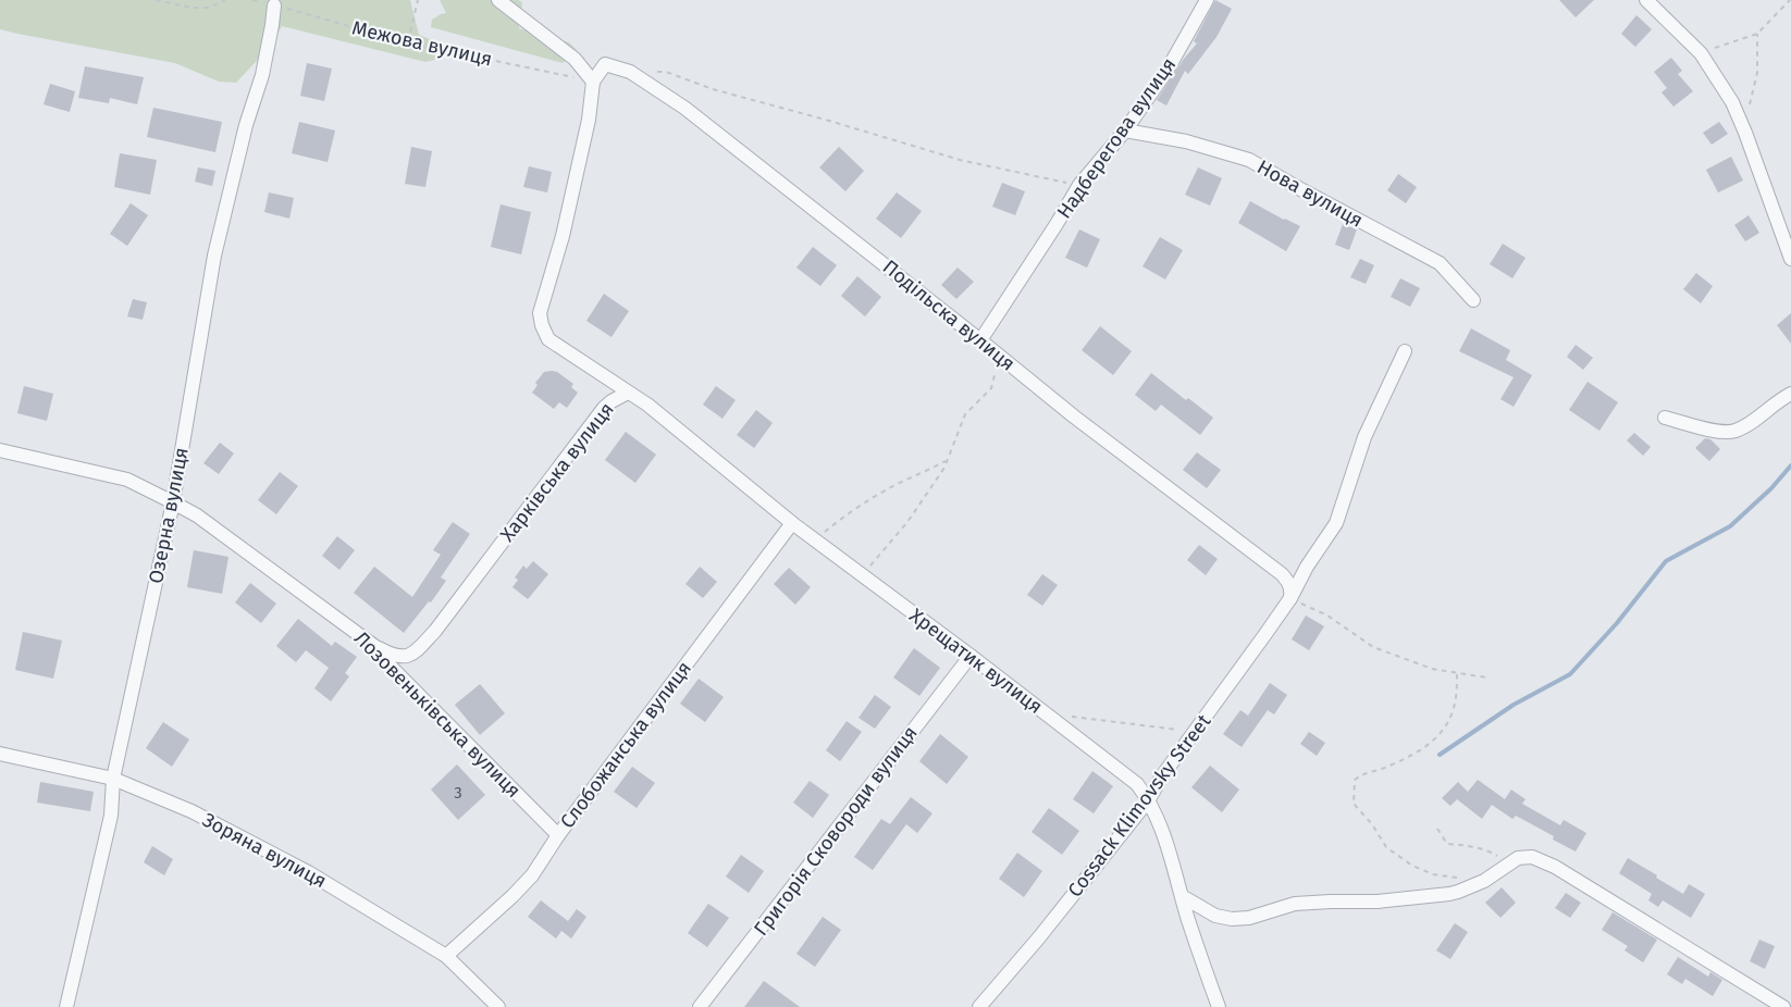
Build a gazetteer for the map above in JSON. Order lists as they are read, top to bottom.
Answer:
{
  "streets": {
    "street": [
      "Надберегова вулиця",
      "Нова вулиця",
      "Подільска вулиця",
      "Харківська вулиця",
      "Озерна вулиця",
      "Хрещатик вулиця",
      "Лозовеньківська вулиця",
      "Слобожанська вулиця",
      "Cossack Klimovsky Street",
      "Григорія Сковороди вулиця",
      "Зоряна вулиця"
    ],
    "path": ["Межова вулиця"]
  },
  "crossings": [
    ["Межова вулиця", "Подільска вулиця"],
    ["Межова вулиця", "Харківська вулиця"],
    ["Межова вулиця", "Озерна вулиця"],
    ["Надберегова вулиця", "Нова вулиця"],
    ["Надберегова вулиця", "Подільска вулиця"],
    ["Подільска вулиця", "Харківська вулиця"],
    ["Подільска вулиця", "Cossack Klimovsky Street"],
    ["Харківська вулиця", "Хрещатик вулиця"],
    ["Харківська вулиця", "Лозовеньківська вулиця"],
    ["Озерна вулиця", "Лозовеньківська вулиця"],
    ["Озерна вулиця", "Зоряна вулиця"],
    ["Хрещатик вулиця", "Слобожанська вулиця"],
    ["Хрещатик вулиця", "Cossack Klimovsky Street"],
    ["Хрещатик вулиця", "Григорія Сковороди вулиця"],
    ["Лозовеньківська вулиця", "Слобожанська вулиця"],
    ["Слобожанська вулиця", "Зоряна вулиця"]
  ],
  "house_numbers": ["3"]
}
